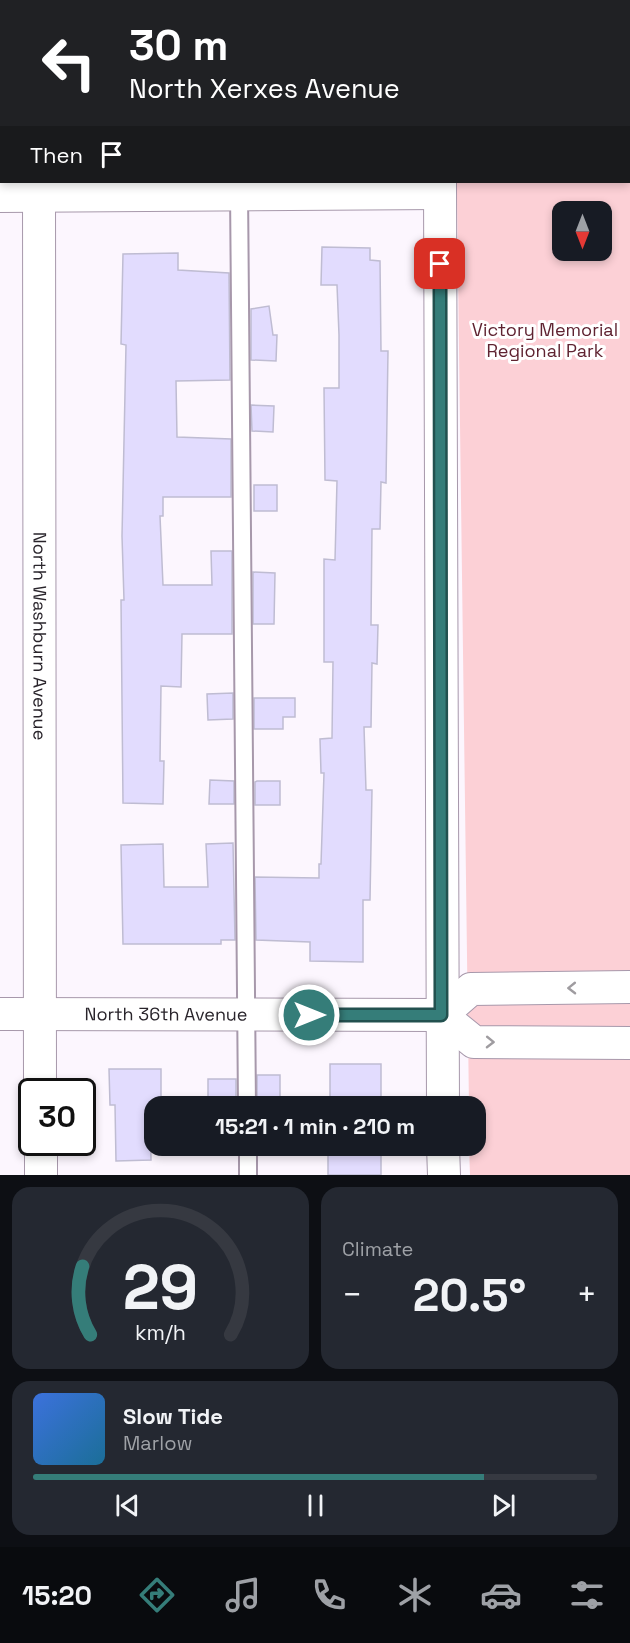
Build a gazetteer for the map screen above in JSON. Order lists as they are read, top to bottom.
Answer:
{
  "streets": {
    "street": ["North Washburn Avenue", "North 36th Avenue"]
  },
  "crossings": [
    ["North Washburn Avenue", "North 36th Avenue"]
  ],
  "parks": ["Victory Memorial Regional Park"],
  "north": "bottom",
  "page": {
    "turn": ["30 m", "North Xerxes Avenue"],
    "then": "Then",
    "limit": "30",
    "trip": "15:21 · 1 min · 210 m",
    "tile": "Climate",
    "heat": ["−", "20.5°", "+"],
    "song": ["Slow Tide", "Marlow"],
    "tabs": "15:20",
    "gauge": ["29", "km/h"]
  }
}
